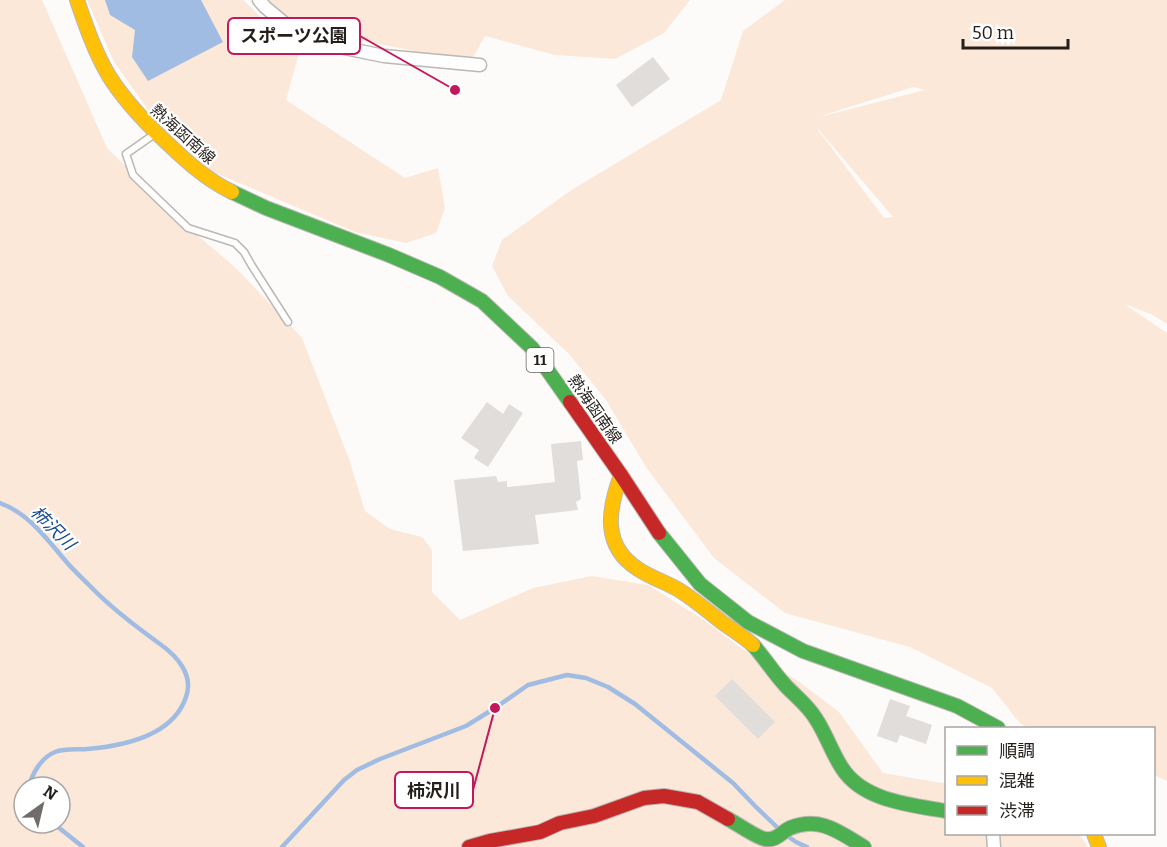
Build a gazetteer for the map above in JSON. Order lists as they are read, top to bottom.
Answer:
{
  "streets": {
    "main road": ["熱海函南線", "11"]
  },
  "water": ["柿沢川"],
  "places": ["スポーツ公園", "柿沢川"],
  "legend": ["順調", "混雑", "渋滞"],
  "scale_bar": "50 m",
  "north": "top right"
}
